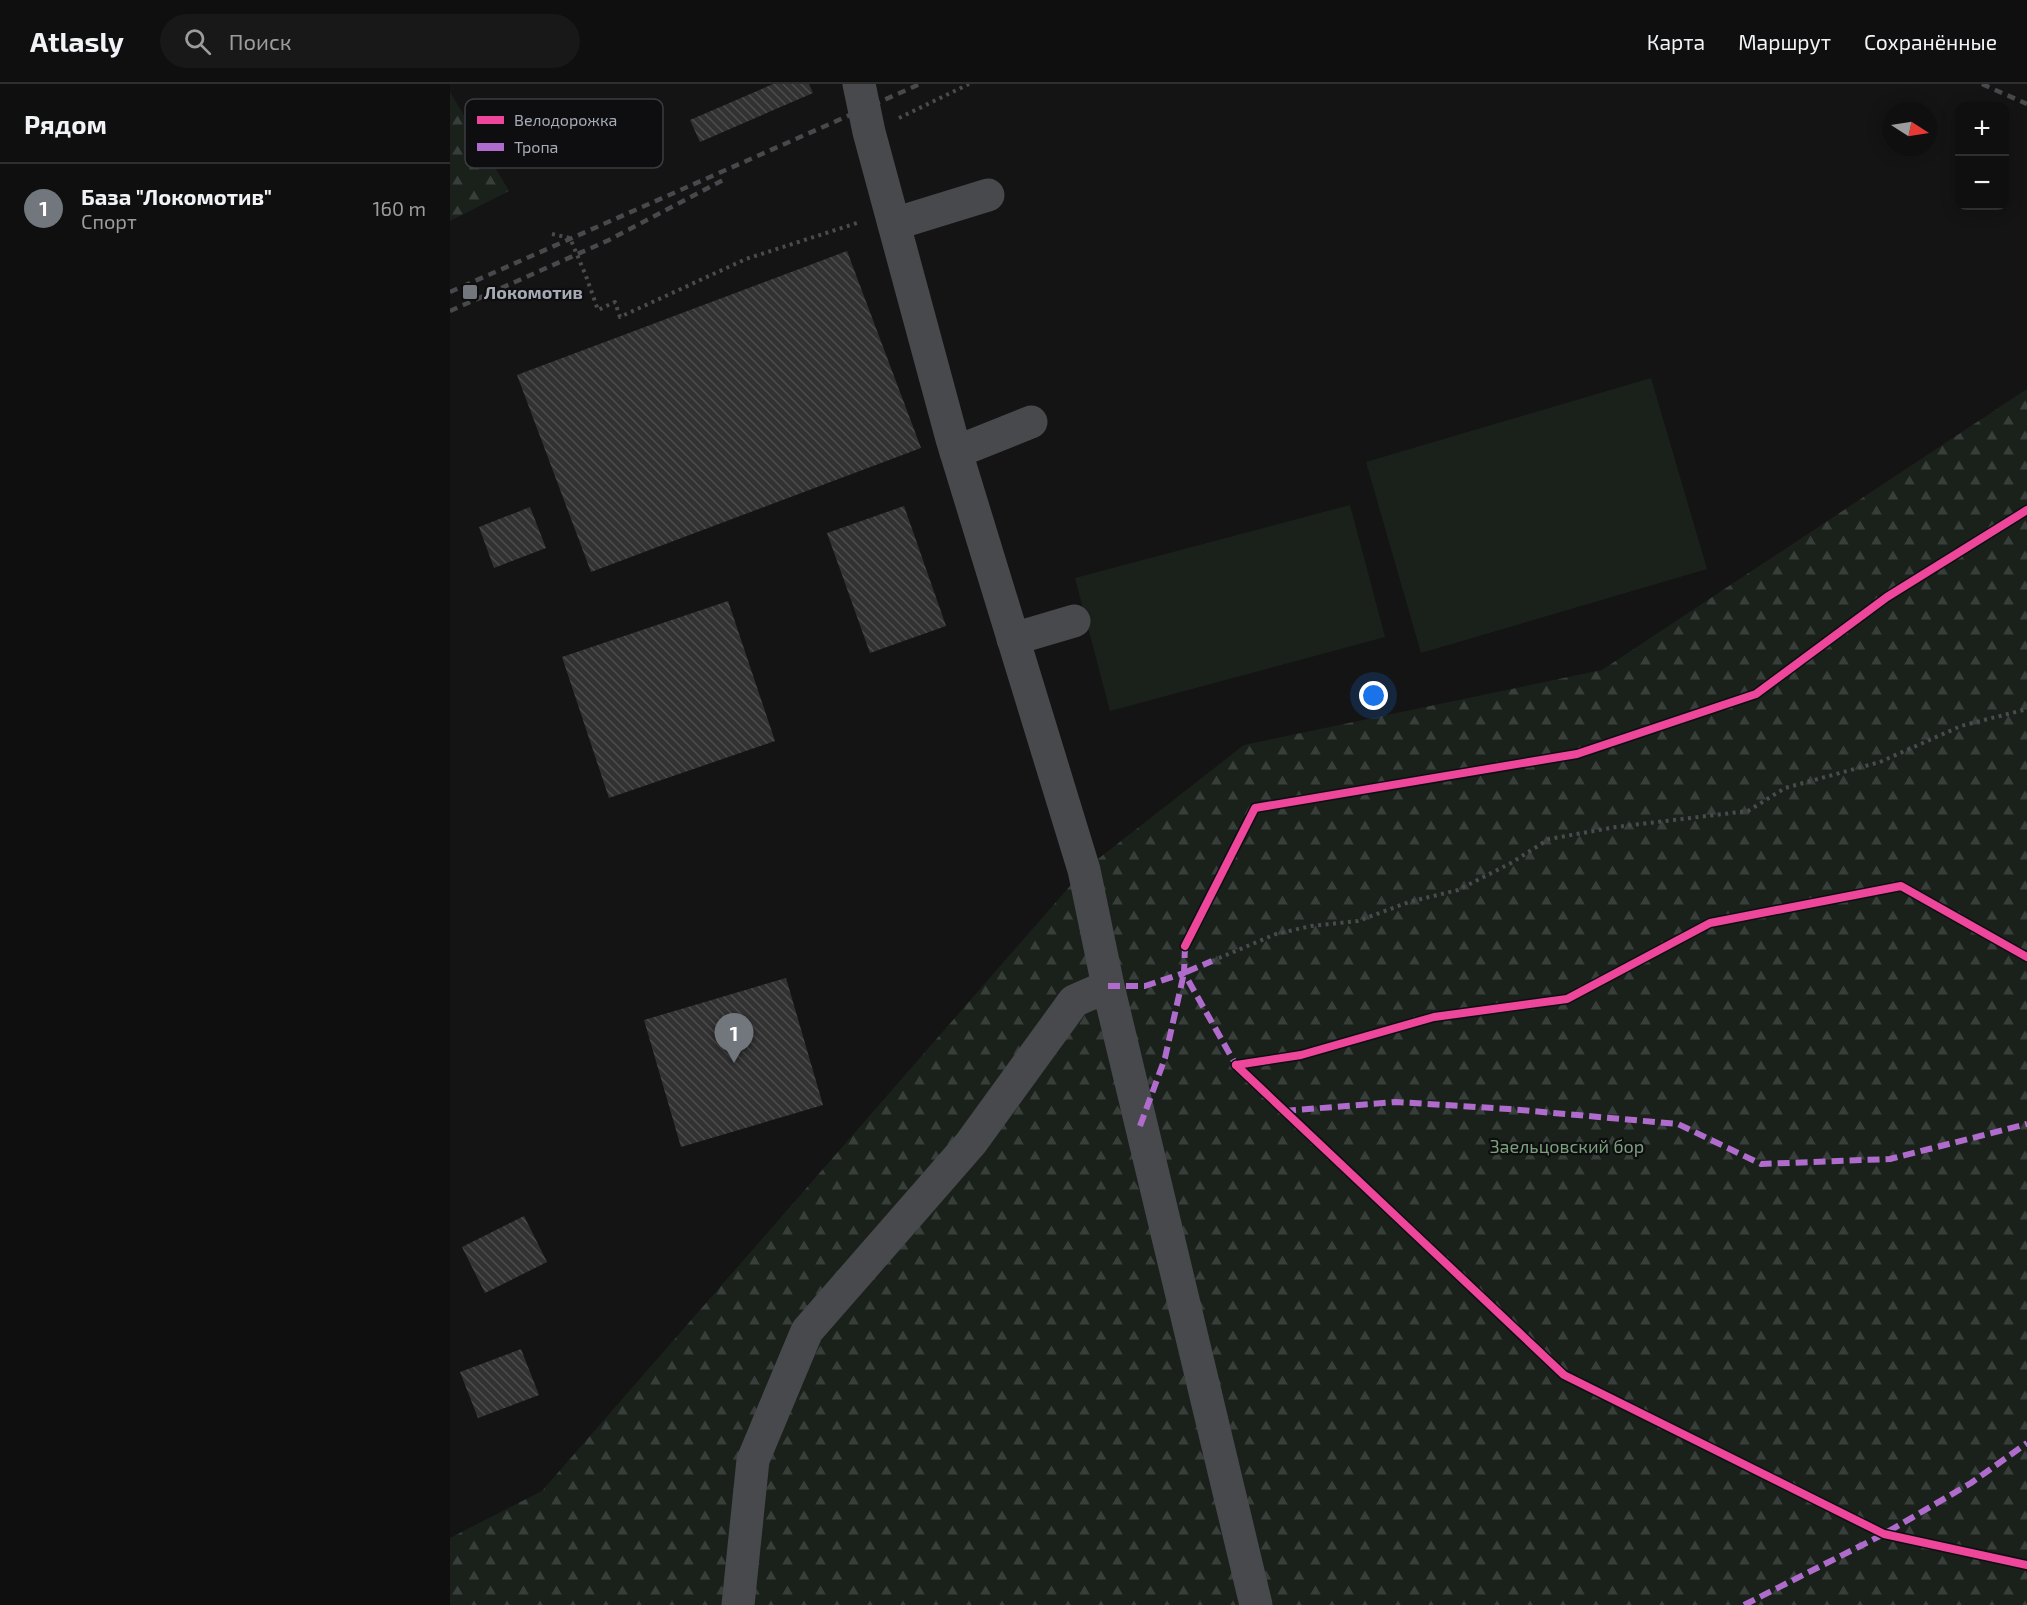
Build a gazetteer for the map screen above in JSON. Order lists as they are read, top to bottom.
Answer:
{
  "parks": ["Заельцовский бор"],
  "places": {
    "transit": ["Локомотив"]
  },
  "legend": ["Велодорожка", "Тропа"],
  "north": "right",
  "page": {
    "header": "Atlasly",
    "search": "Поиск",
    "nav": ["Карта", "Маршрут", "Сохранённые"],
    "heading": "Рядом",
    "map_buttons": ["+", "−"],
    "list": [
      {
        "mark": "1",
        "name": "База \"Локомотив\"",
        "note": "Спорт",
        "value": "160 m"
      }
    ],
    "pins": "1"
  }
}
